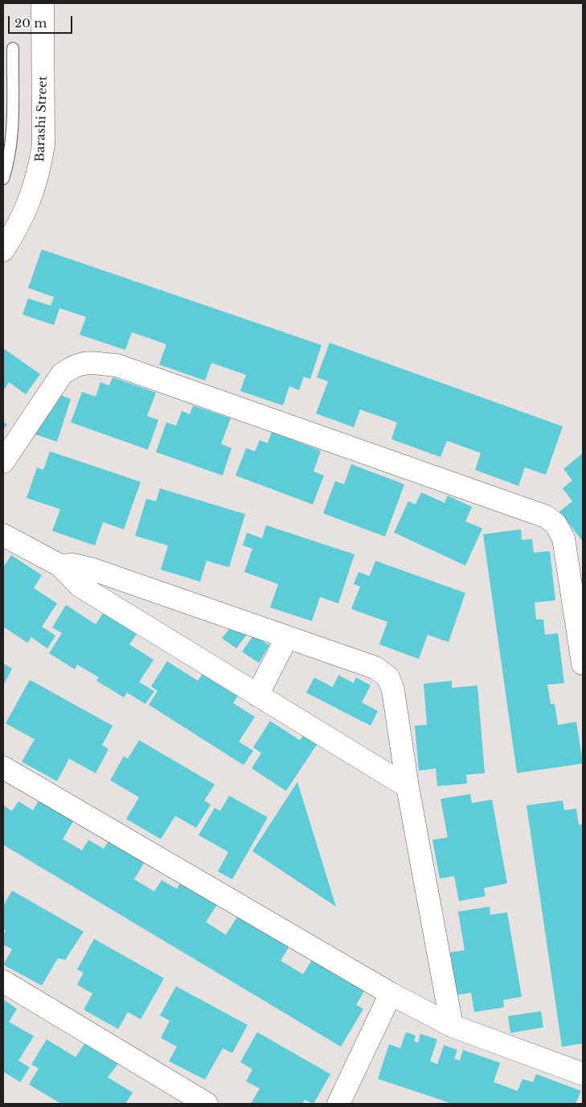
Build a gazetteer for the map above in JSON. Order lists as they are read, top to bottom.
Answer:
{
  "streets": {
    "street": ["Barashi Street"]
  },
  "scale_bar": "20 m"
}
